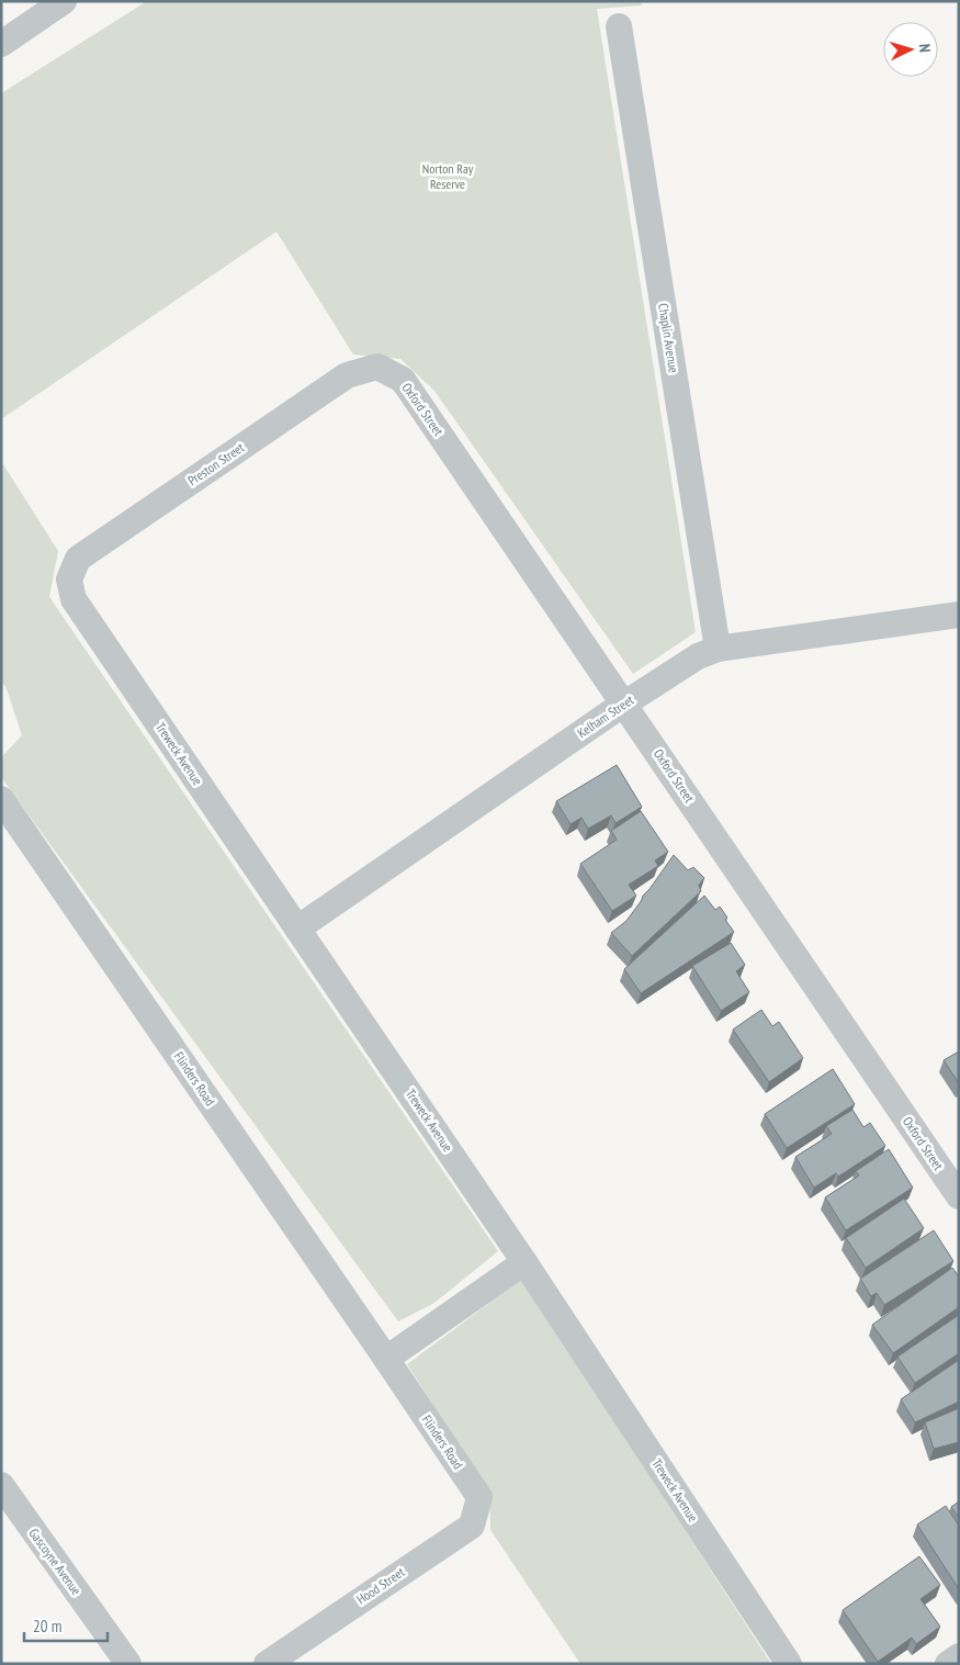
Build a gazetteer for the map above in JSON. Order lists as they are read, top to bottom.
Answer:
{
  "streets": {
    "street": [
      "Chaplin Avenue",
      "Oxford Street",
      "Preston Street",
      "Kelham Street",
      "Treweck Avenue",
      "Flinders Road",
      "Gascoyne Avenue",
      "Hood Street"
    ]
  },
  "crossings": [
    ["Chaplin Avenue", "Kelham Street"],
    ["Oxford Street", "Preston Street"],
    ["Oxford Street", "Kelham Street"],
    ["Preston Street", "Treweck Avenue"],
    ["Kelham Street", "Treweck Avenue"],
    ["Flinders Road", "Hood Street"]
  ],
  "parks": ["Norton Ray Reserve"],
  "scale_bar": "20 m",
  "north": "right"
}
